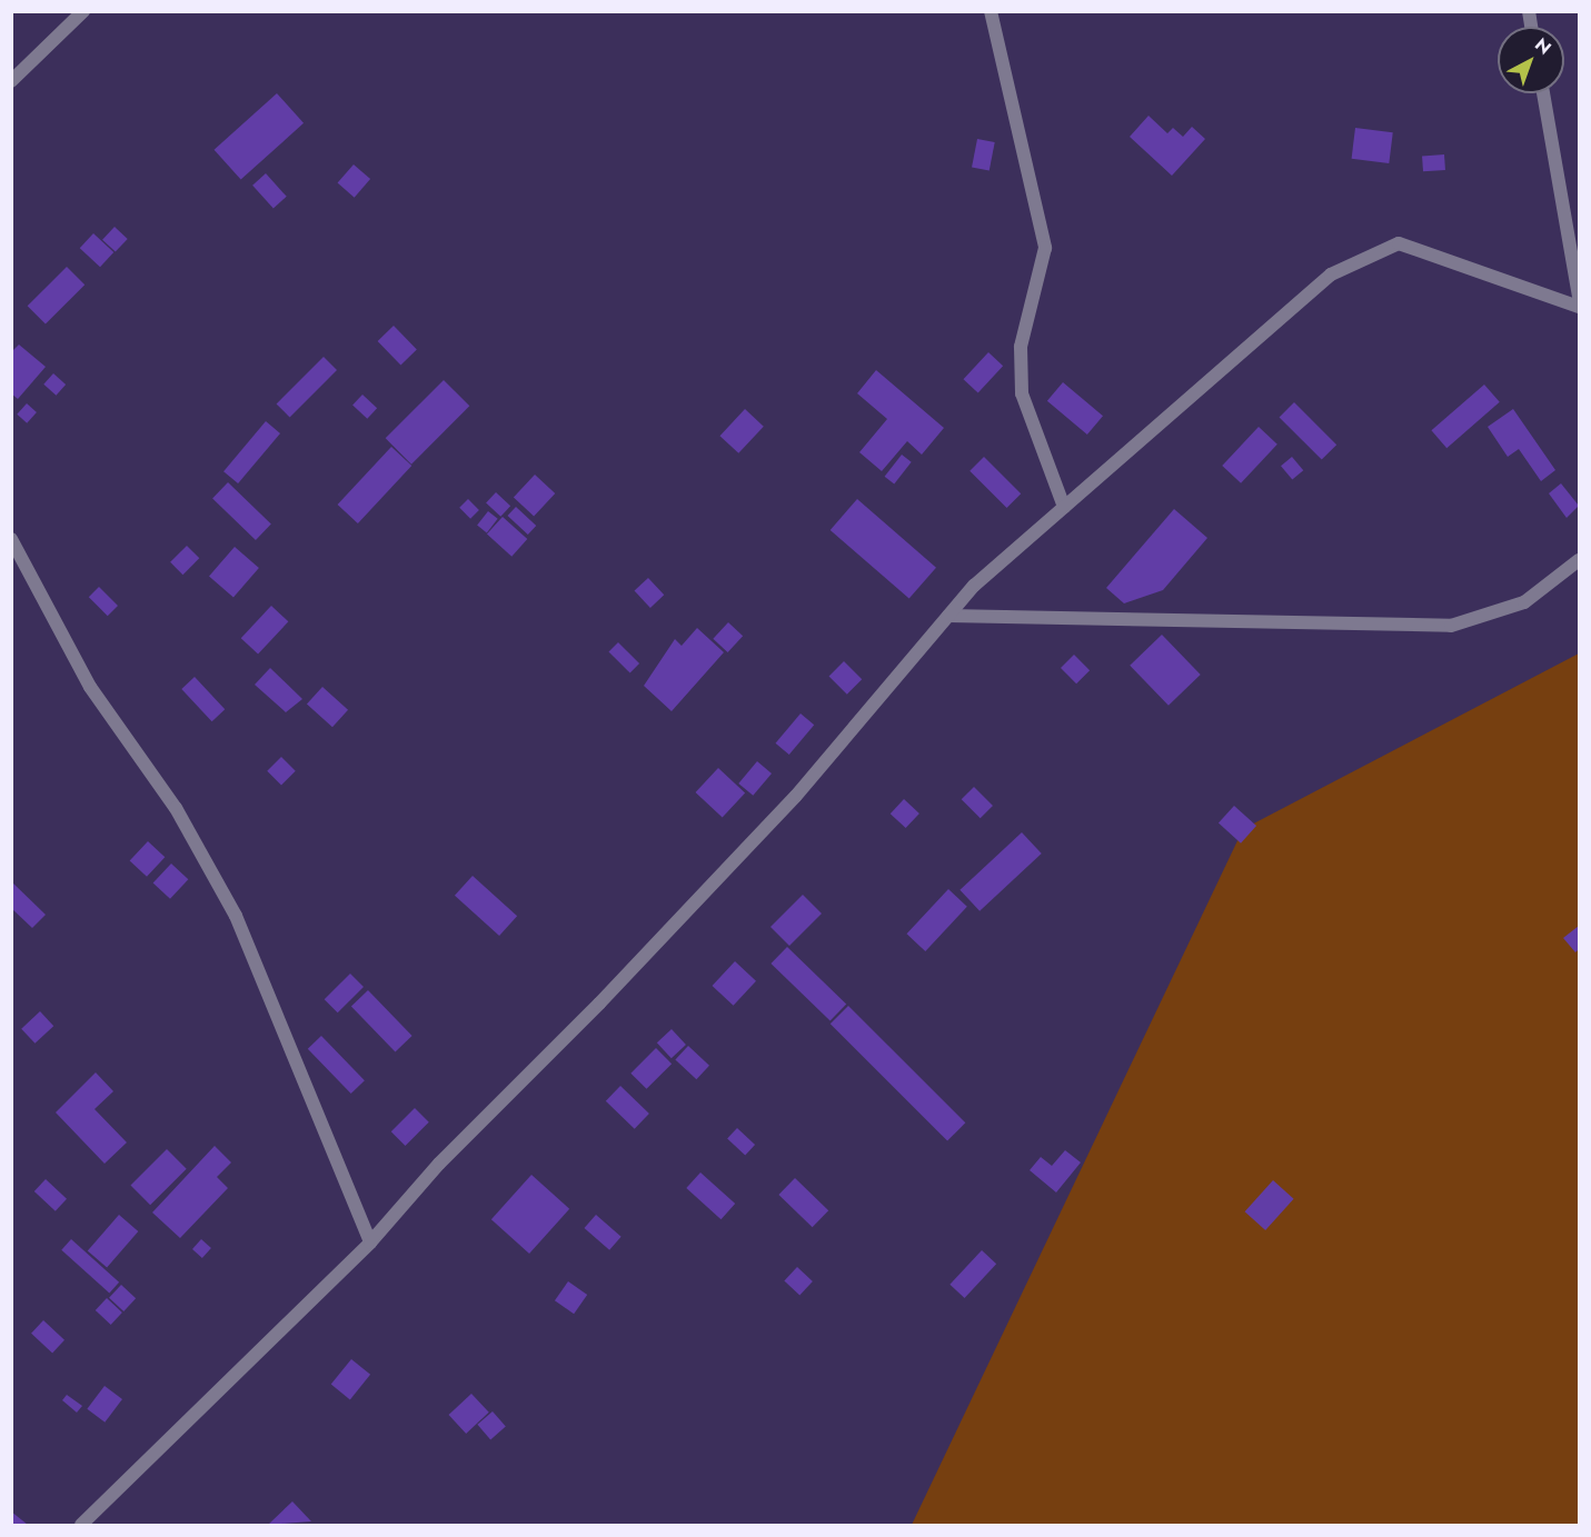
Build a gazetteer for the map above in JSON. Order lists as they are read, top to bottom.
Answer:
{
  "north": "top right"
}
